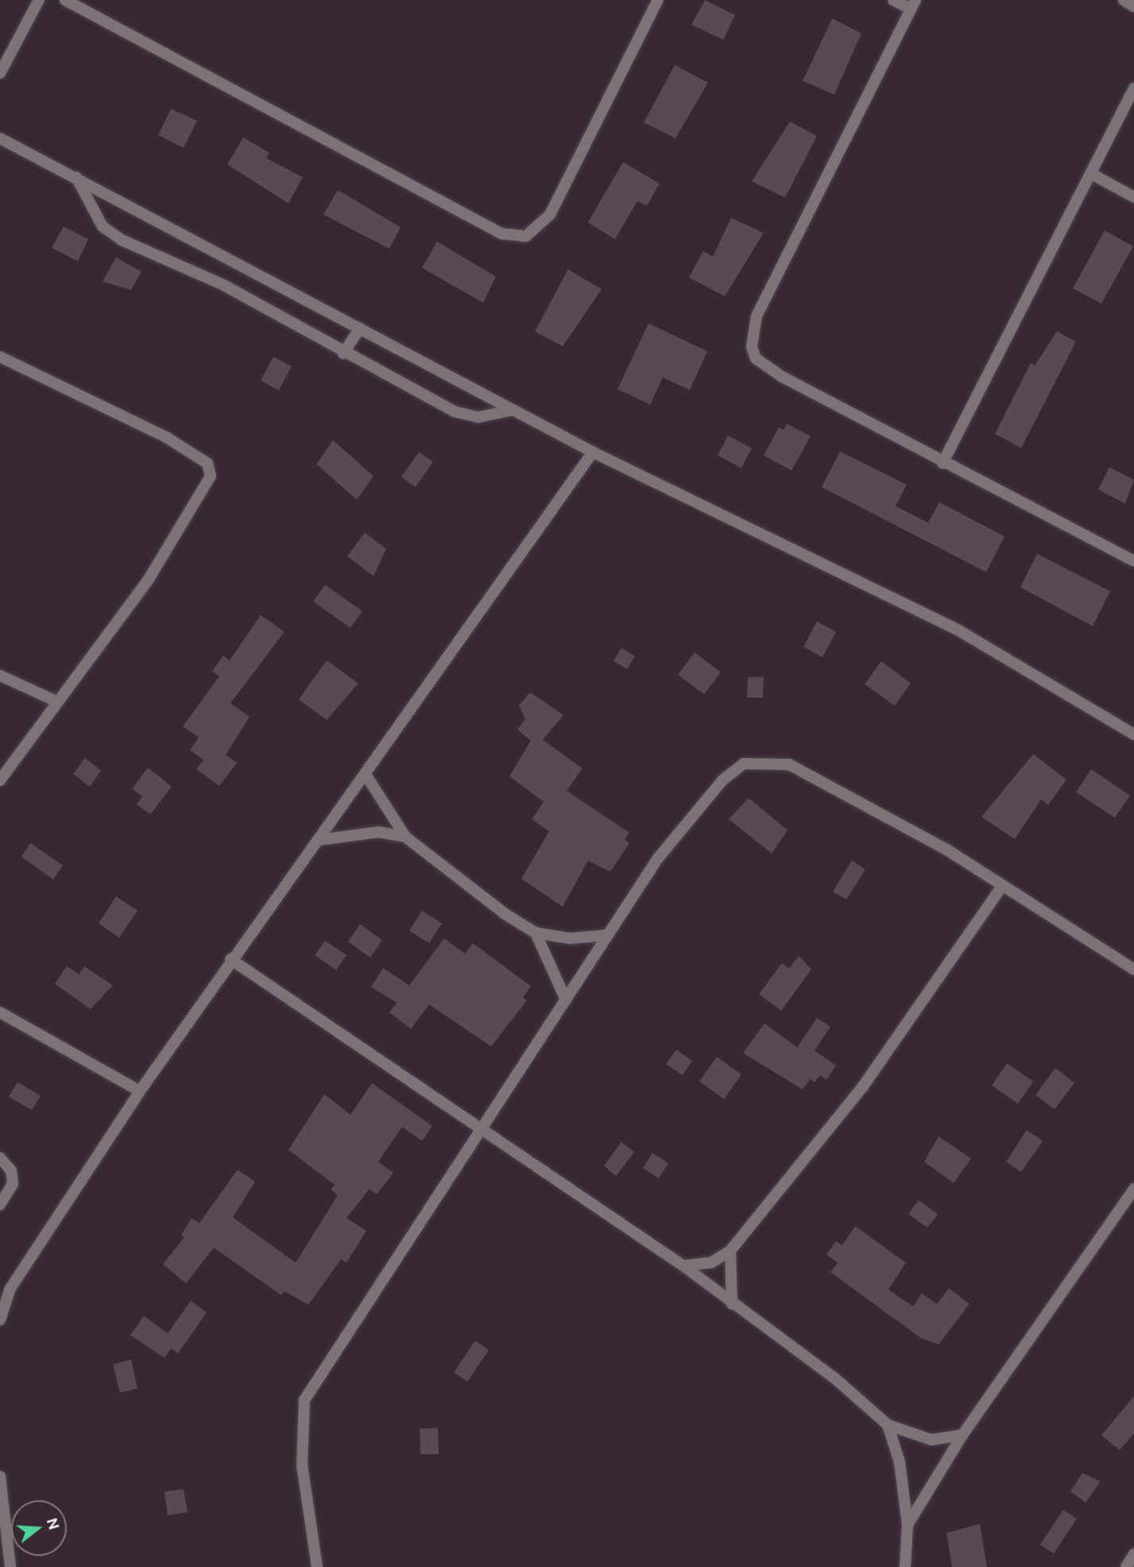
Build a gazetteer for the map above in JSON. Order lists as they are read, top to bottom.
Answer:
{
  "north": "right"
}
